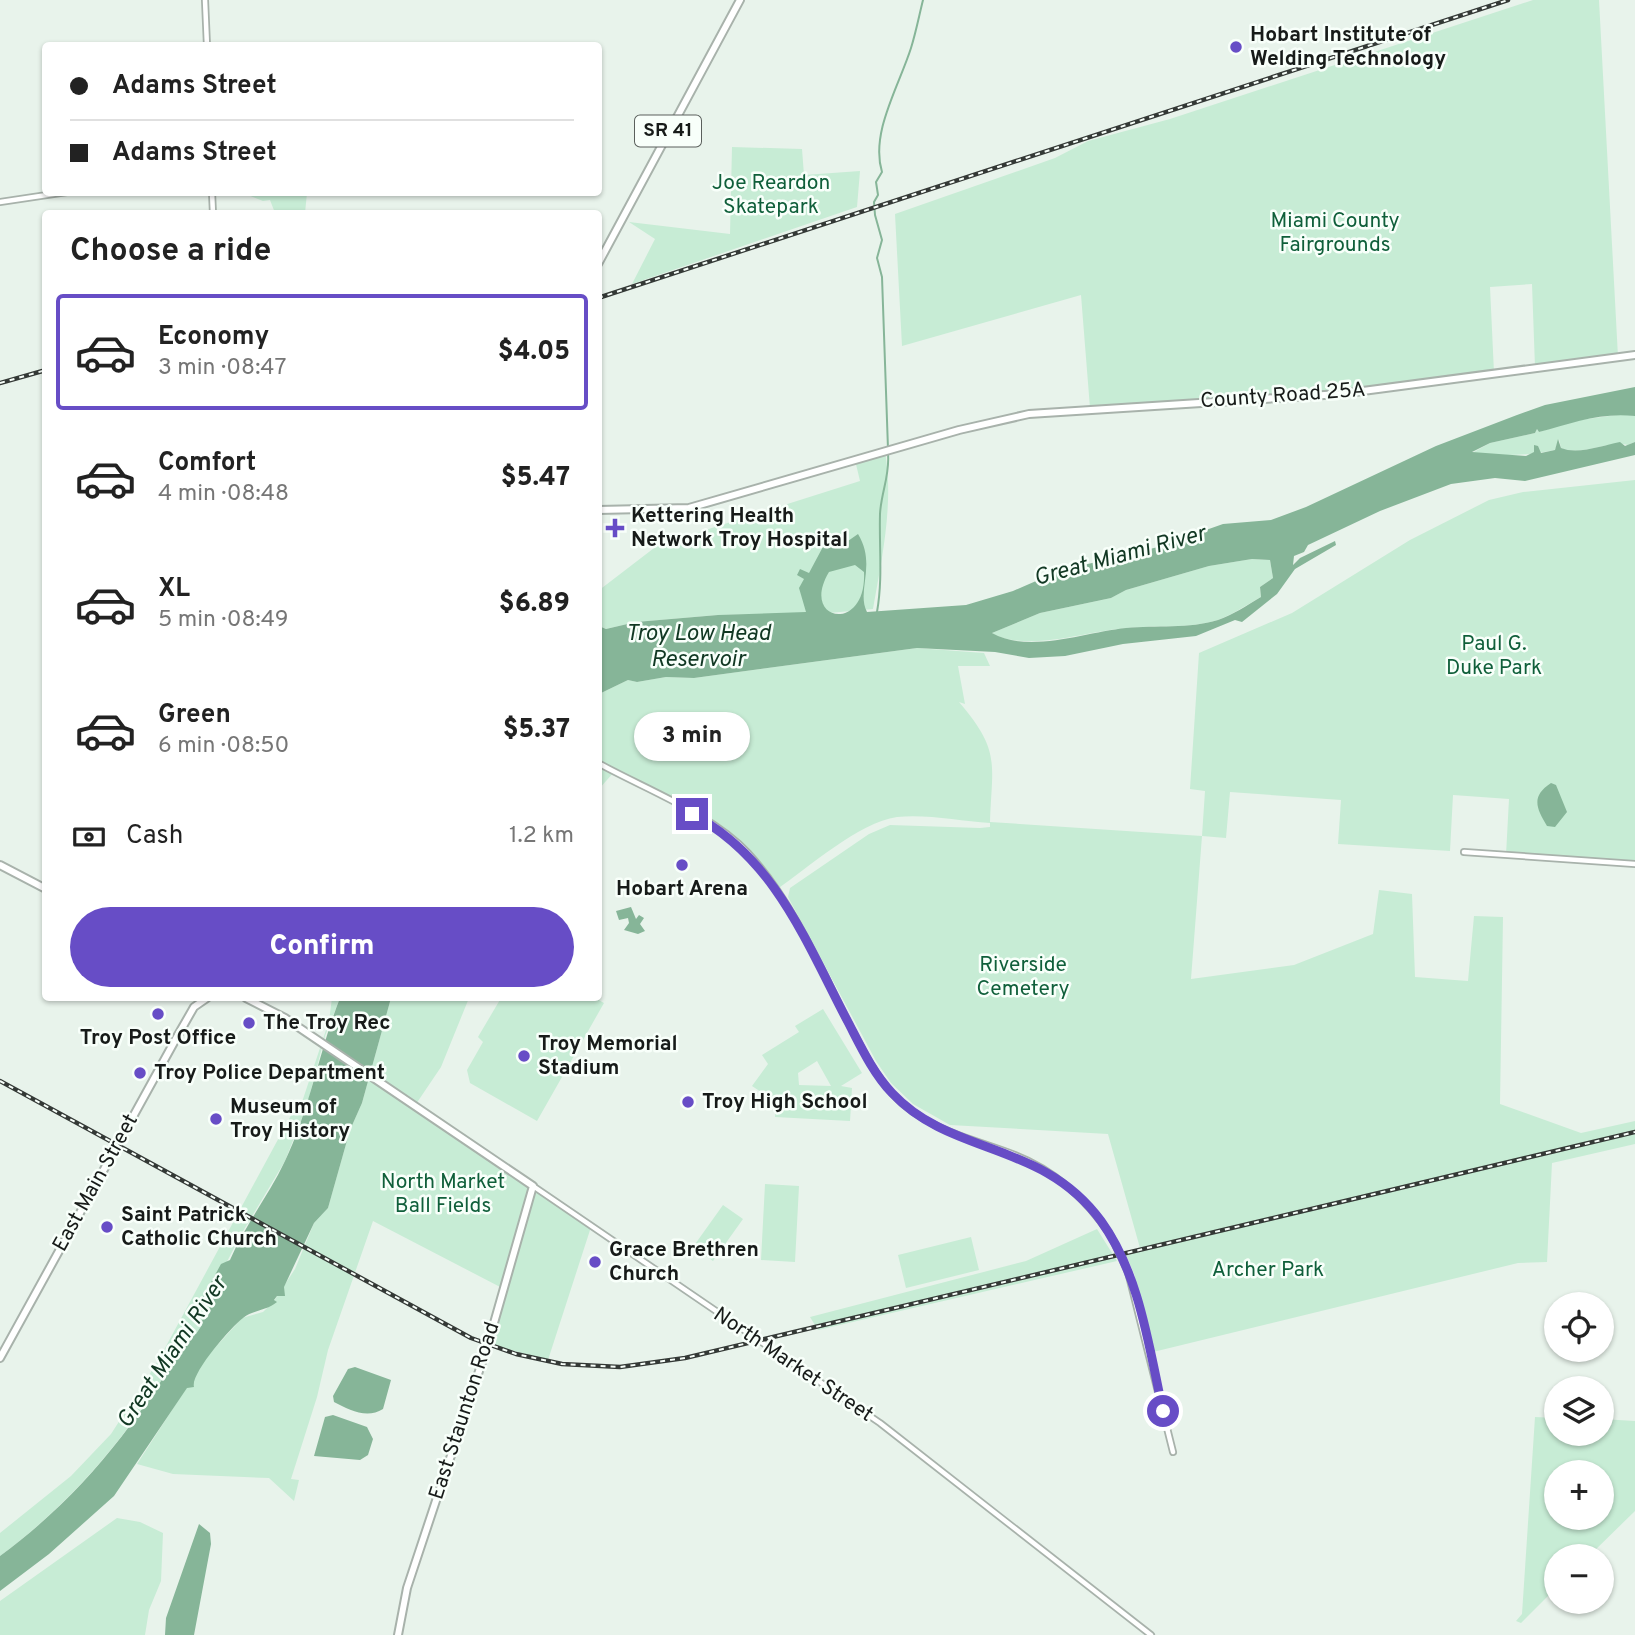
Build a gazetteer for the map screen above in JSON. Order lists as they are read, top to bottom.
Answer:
{
  "streets": {
    "main road": [
      "SR 41",
      "County Road 25A",
      "East Main Street",
      "North Market Street",
      "East Staunton Road"
    ]
  },
  "crossings": [
    ["North Market Street", "East Staunton Road"]
  ],
  "water": ["Great Miami River", "Troy Low Head Reservoir"],
  "parks": [
    "Joe Reardon Skatepark",
    "Miami County Fairgrounds",
    "Paul G. Duke Park",
    "Riverside Cemetery",
    "North Market Ball Fields",
    "Archer Park"
  ],
  "places": {
    "other": [
      "Hobart Institute of Welding Technology",
      "Hobart Arena",
      "Troy Post Office",
      "The Troy Rec",
      "Troy Memorial Stadium",
      "Troy Police Department",
      "Troy High School",
      "Museum of Troy History",
      "Saint Patrick Catholic Church",
      "Grace Brethren Church"
    ],
    "health": ["Kettering Health Network Troy Hospital"]
  },
  "page": {
    "banner": ["Adams Street", "Adams Street"],
    "heading": "Choose a ride",
    "list": [
      {
        "name": "Economy",
        "note": "3 min · 08:47",
        "value": "$4.05"
      },
      {
        "name": "Comfort",
        "note": "4 min · 08:48",
        "value": "$5.47"
      },
      {
        "name": "XL",
        "note": "5 min · 08:49",
        "value": "$6.89"
      },
      {
        "name": "Green",
        "note": "6 min · 08:50",
        "value": "$5.37"
      }
    ],
    "bubble": "3 min",
    "pay": ["Cash", "1.2 km"],
    "buttons": "Confirm",
    "map_buttons": ["+", "−"]
  }
}
